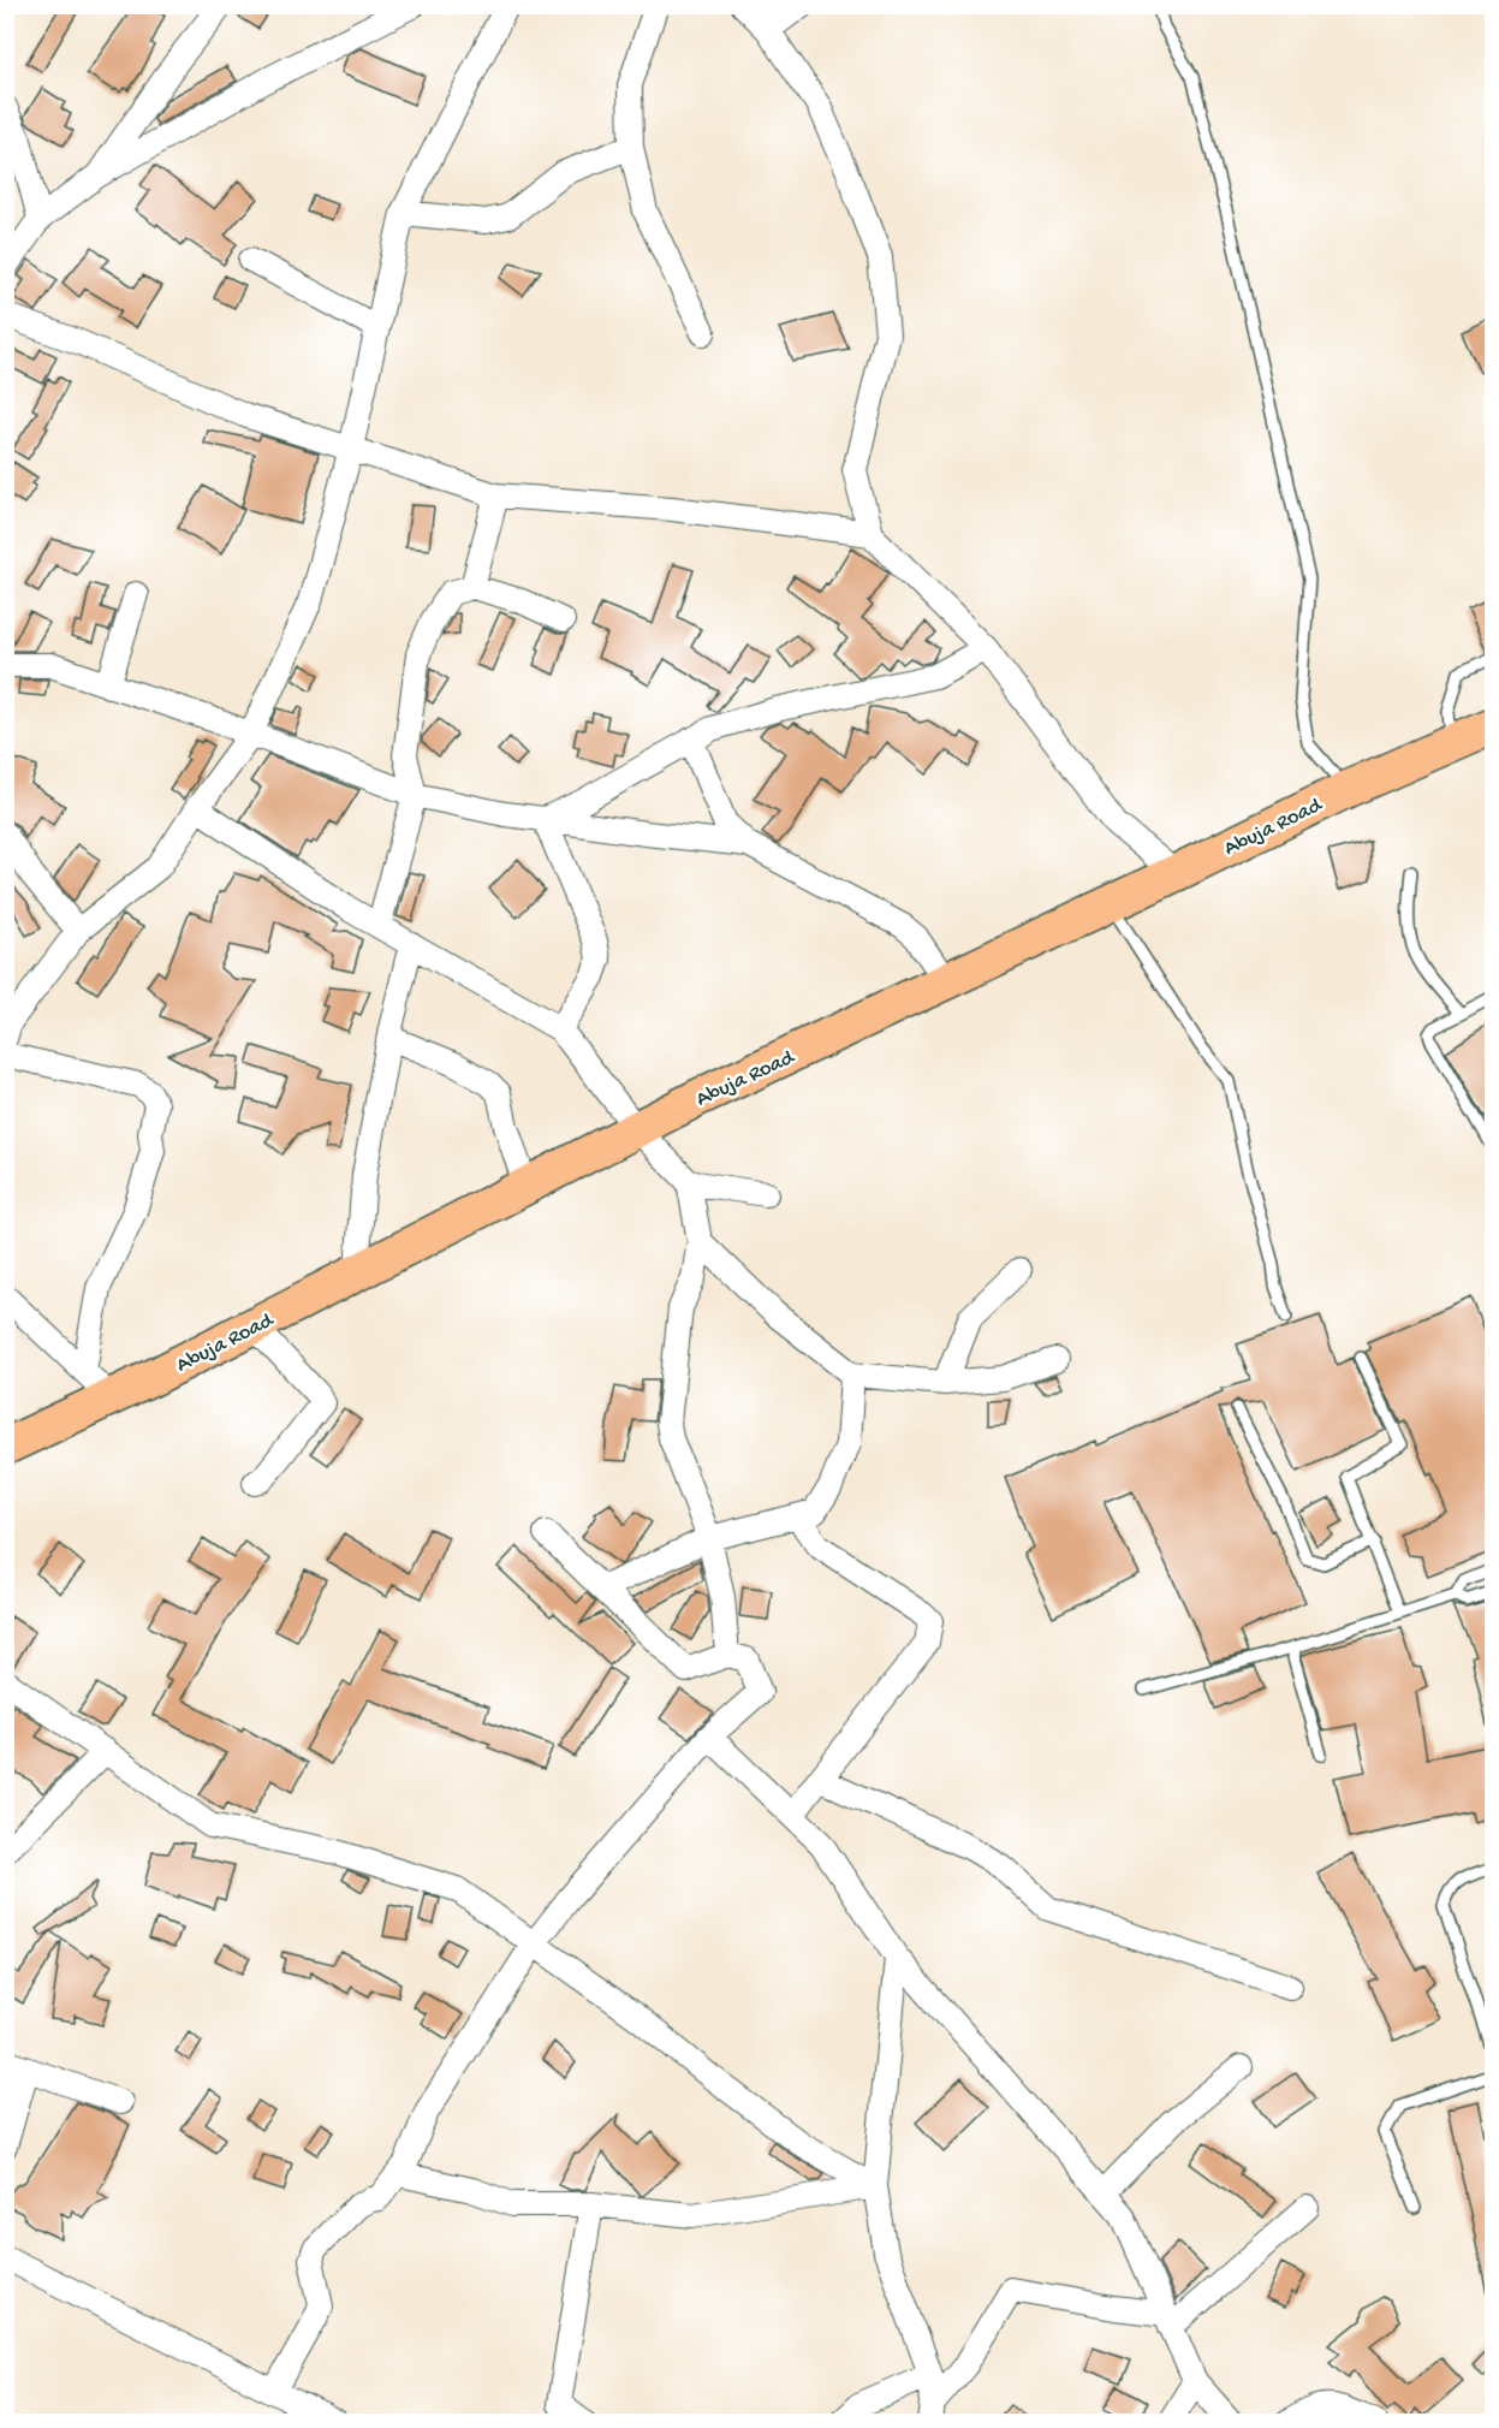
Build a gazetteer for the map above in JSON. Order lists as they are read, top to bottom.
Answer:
{
  "streets": {
    "main road": ["Abuja Road"]
  }
}
